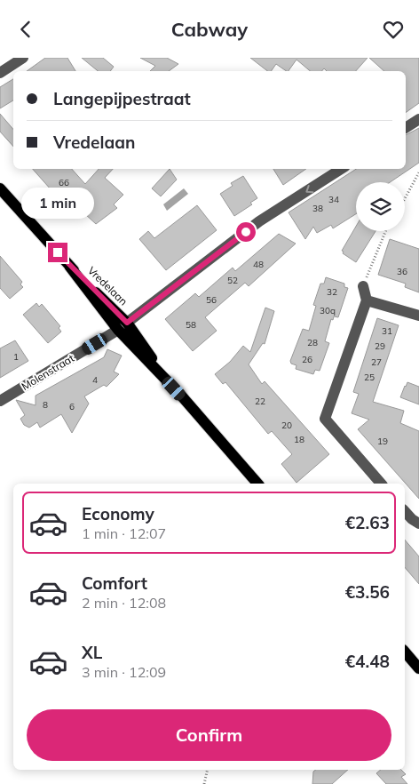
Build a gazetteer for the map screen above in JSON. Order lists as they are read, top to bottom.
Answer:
{
  "streets": {
    "main road": ["Vredelaan"],
    "street": ["Molenstraat"]
  },
  "crossings": [
    ["Vredelaan", "Molenstraat"]
  ],
  "house_numbers": [
    "66",
    "34",
    "38",
    "48",
    "36",
    "52",
    "32",
    "56",
    "30q",
    "58",
    "31",
    "28",
    "29",
    "1",
    "26",
    "27",
    "25",
    "4",
    "22",
    "8",
    "6",
    "20",
    "18",
    "19"
  ],
  "page": {
    "header": "Cabway",
    "banner": ["Langepijpestraat", "Vredelaan"],
    "bubble": "1 min",
    "list": [
      {
        "name": "Economy",
        "note": "1 min · 12:07",
        "value": "€2.63"
      },
      {
        "name": "Comfort",
        "note": "2 min · 12:08",
        "value": "€3.56"
      },
      {
        "name": "XL",
        "note": "3 min · 12:09",
        "value": "€4.48"
      }
    ],
    "buttons": "Confirm"
  }
}
